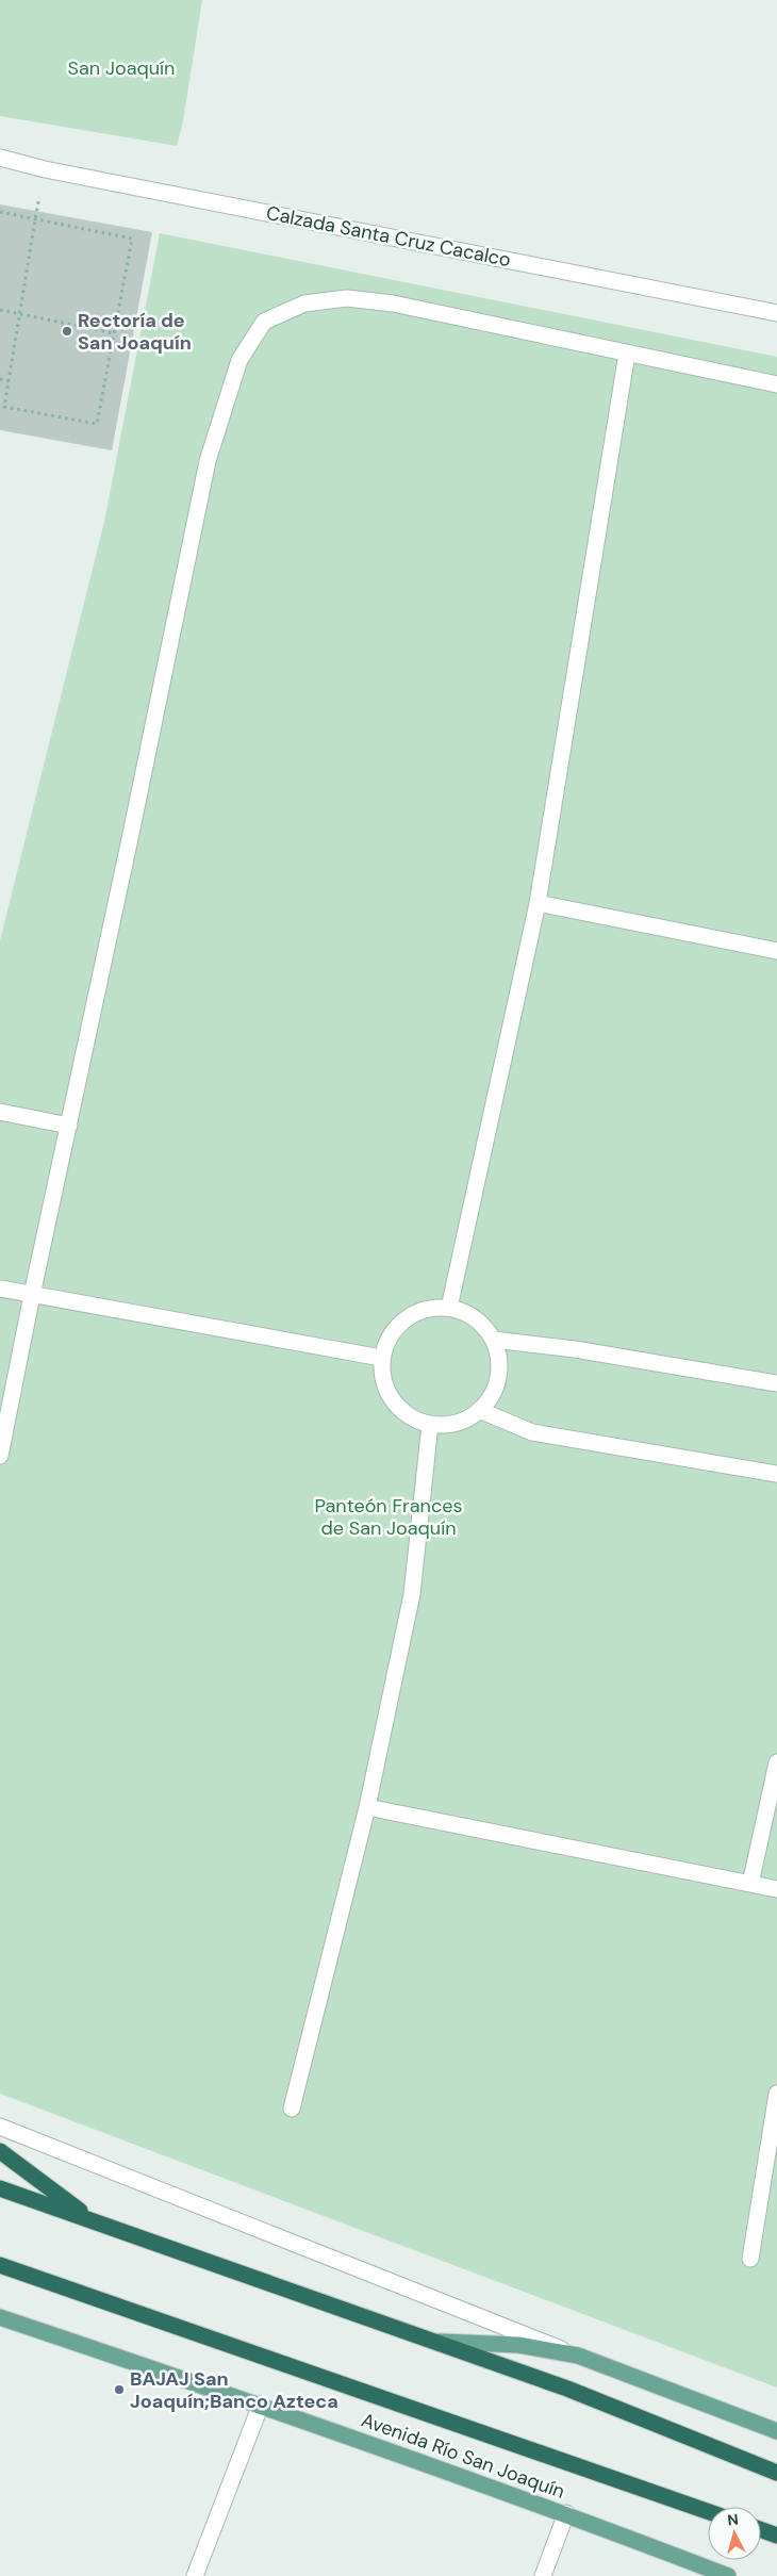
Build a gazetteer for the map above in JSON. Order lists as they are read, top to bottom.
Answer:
{
  "streets": {
    "highway": ["Avenida Río San Joaquín"],
    "street": ["Calzada Santa Cruz Cacalco"]
  },
  "parks": ["San Joaquín", "Panteón Frances de San Joaquín"],
  "places": ["Rectoría de San Joaquín", "BAJAJ San Joaquín;Banco Azteca"],
  "north": "top"
}
